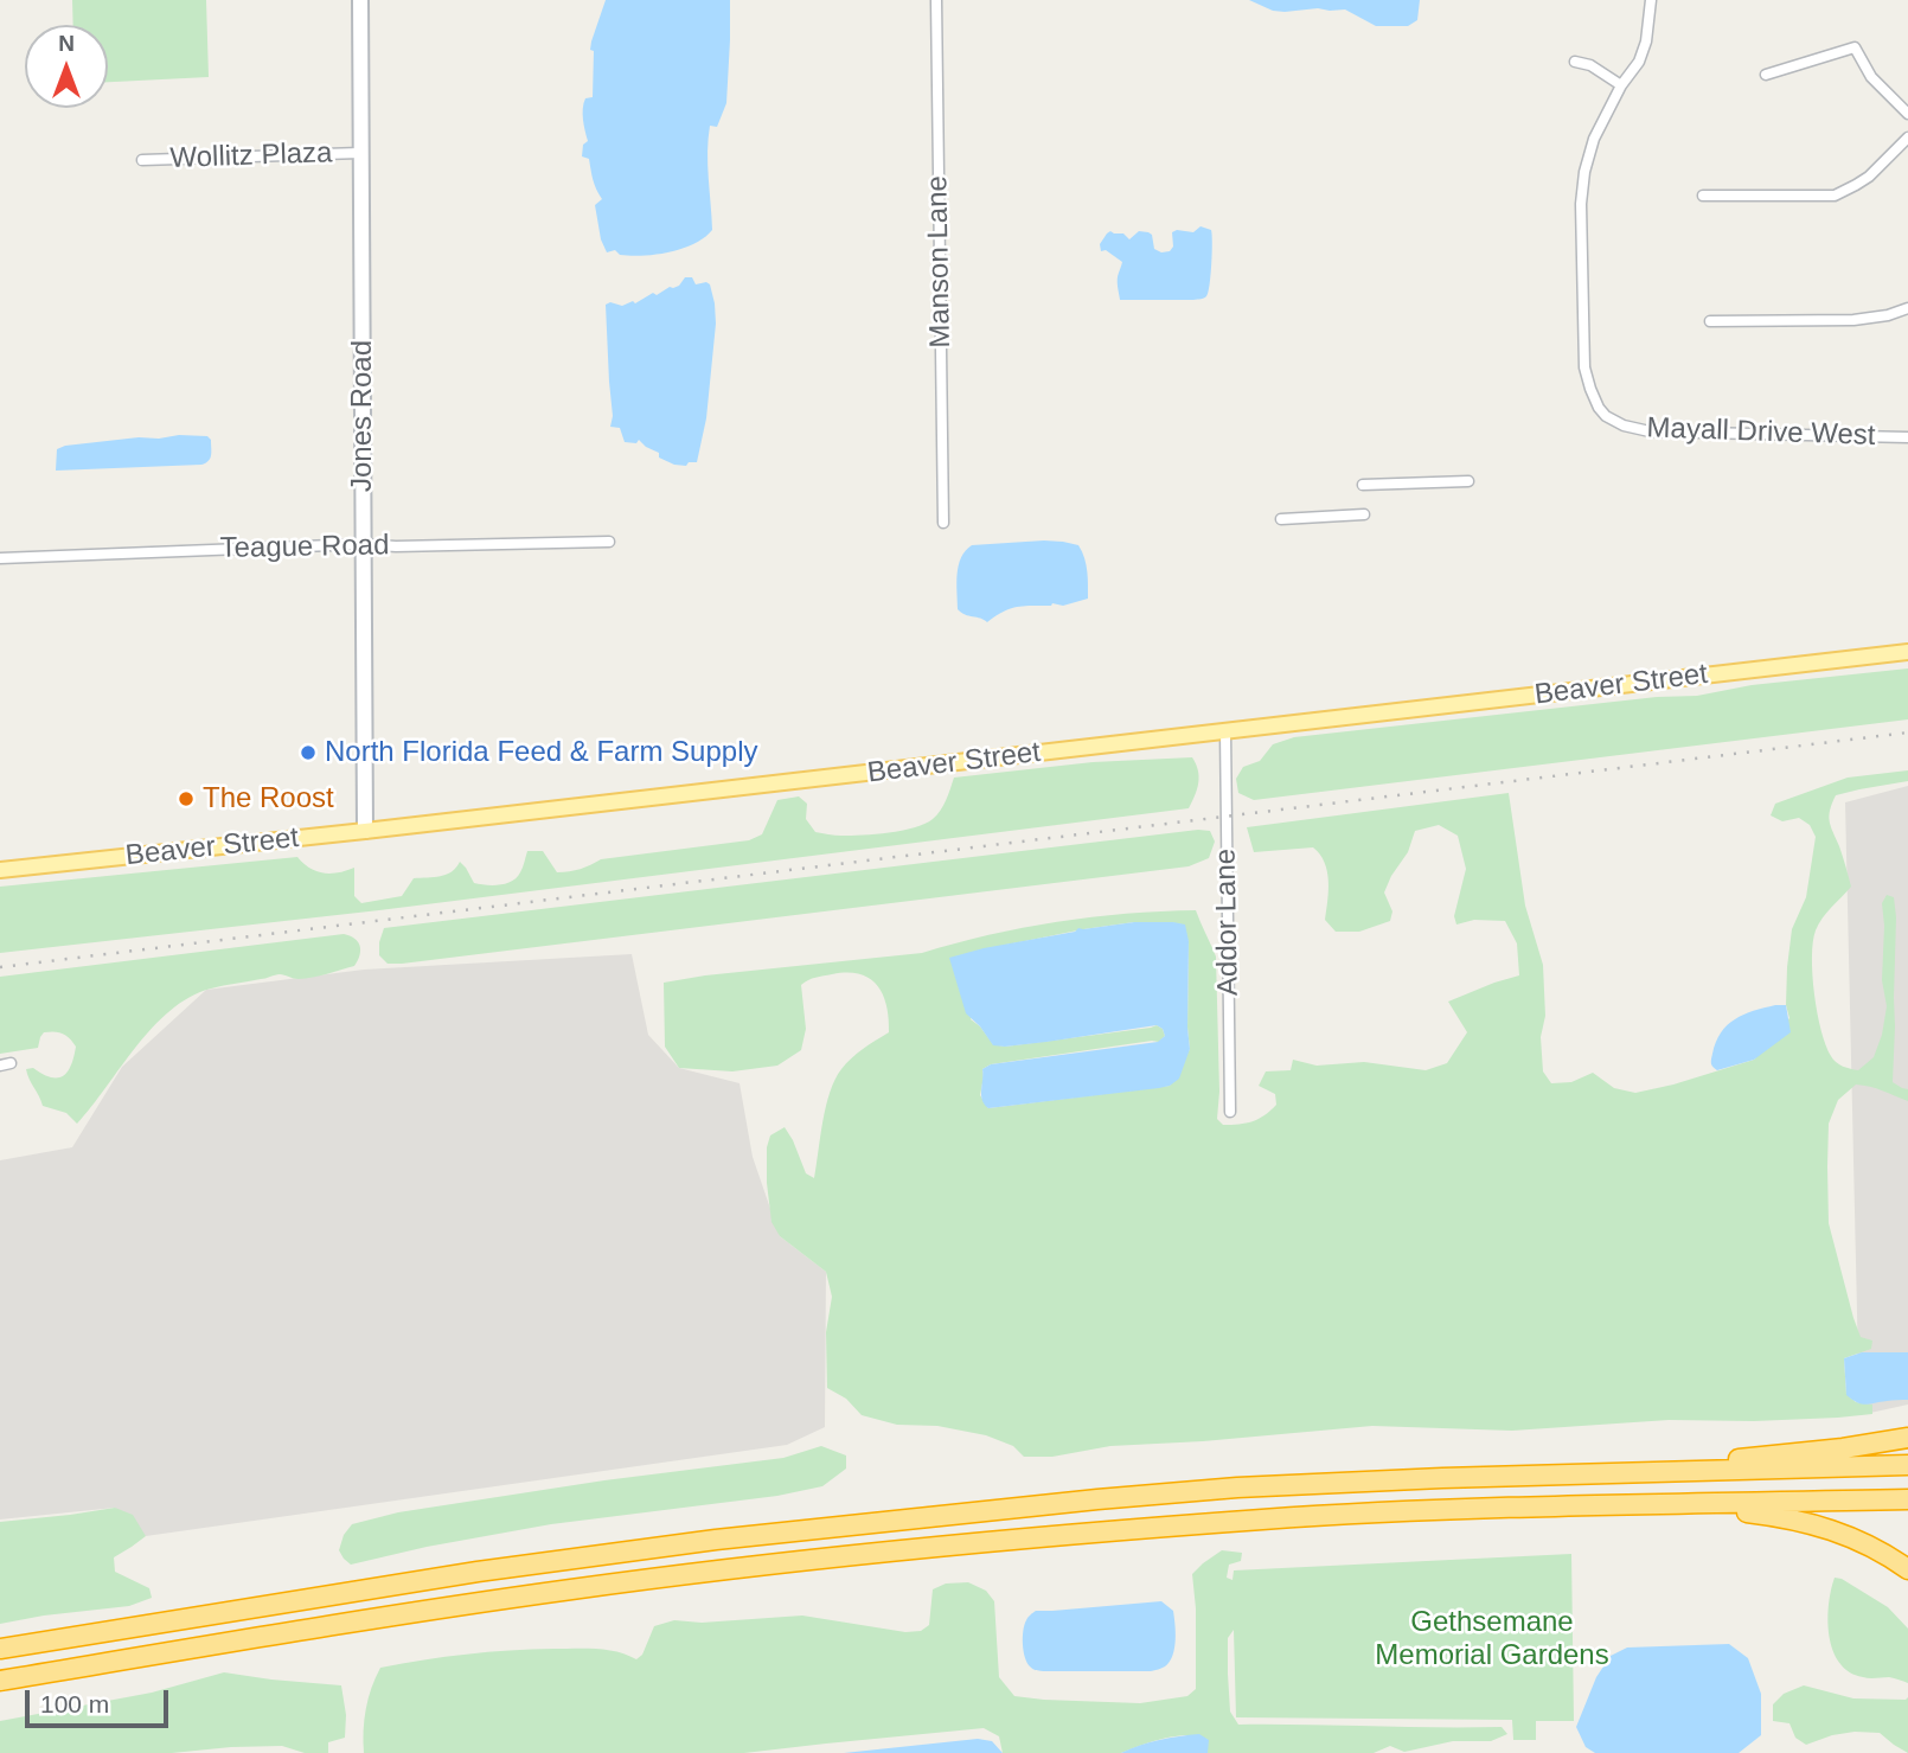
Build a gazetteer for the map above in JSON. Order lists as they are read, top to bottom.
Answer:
{
  "streets": {
    "main road": ["Beaver Street"],
    "street": [
      "Wollitz Plaza",
      "Manson Lane",
      "Jones Road",
      "Mayall Drive West",
      "Teague Road",
      "Addor Lane"
    ]
  },
  "crossings": [
    ["Wollitz Plaza", "Jones Road"],
    ["Jones Road", "Teague Road"],
    ["Jones Road", "Beaver Street"],
    ["Beaver Street", "Addor Lane"]
  ],
  "parks": ["Gethsemane Memorial Gardens"],
  "places": ["North Florida Feed & Farm Supply", "The Roost"],
  "scale_bar": "100 m",
  "north": "top"
}
